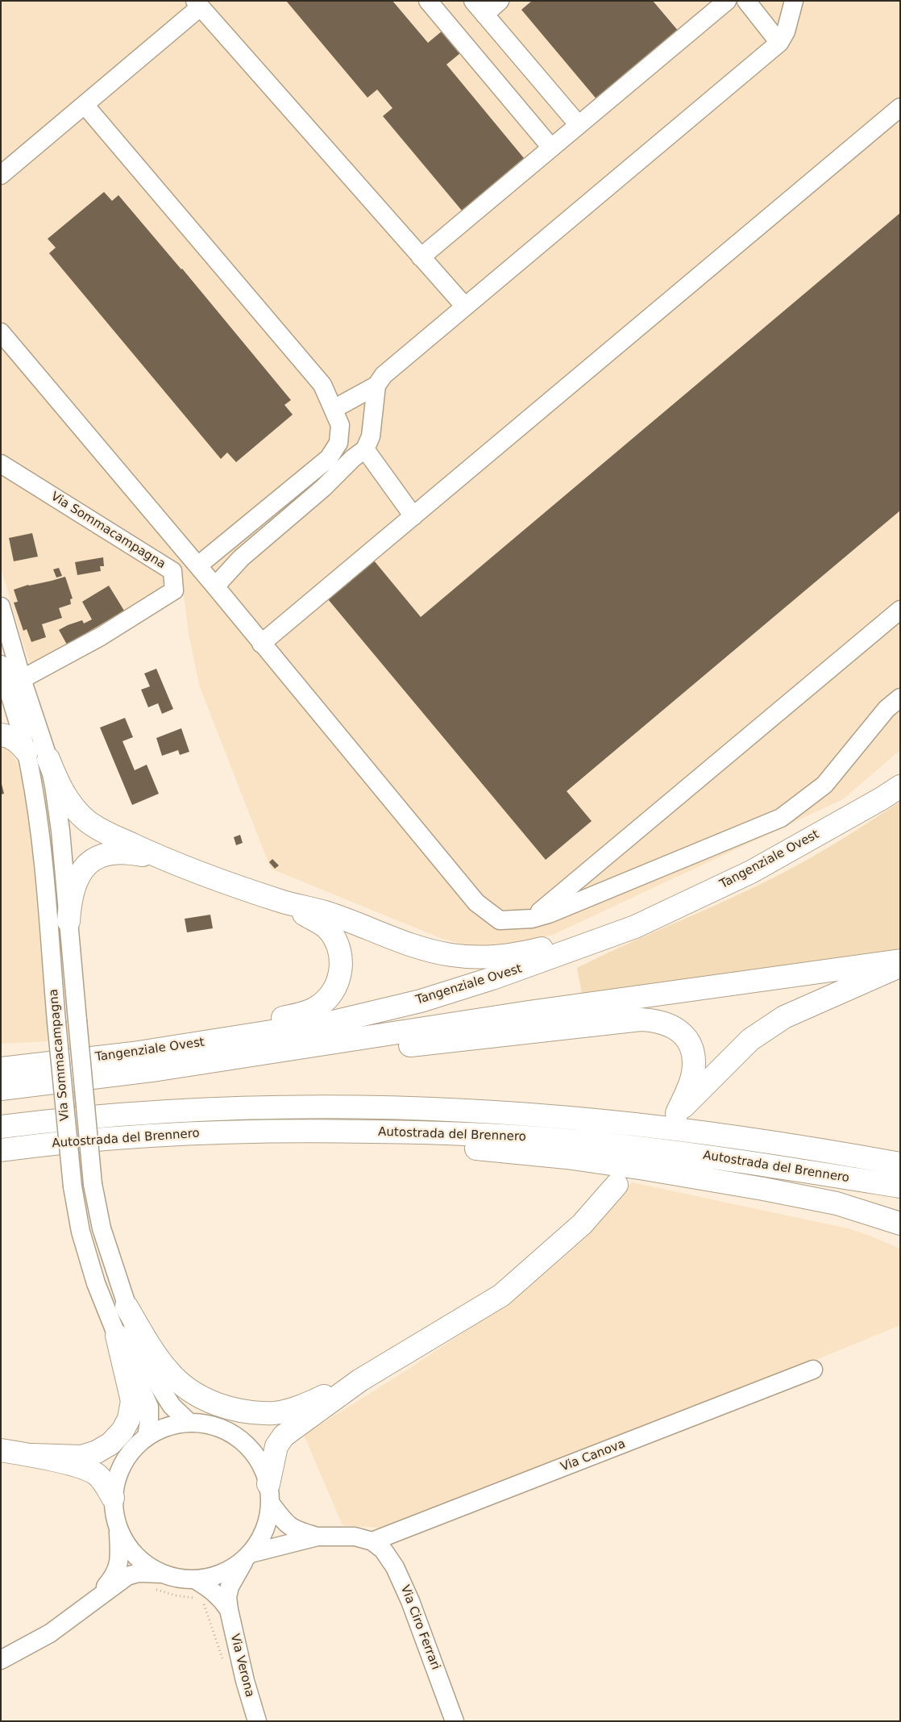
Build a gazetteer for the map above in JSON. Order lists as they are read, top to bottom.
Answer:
{
  "streets": {
    "highway": ["Tangenziale Ovest", "Autostrada del Brennero"],
    "street": [
      "Via Sommacampagna",
      "Via Canova",
      "Via Ciro Ferrari",
      "Via Verona"
    ]
  },
  "crossings": [
    ["Via Canova", "Via Ciro Ferrari"]
  ]
}
